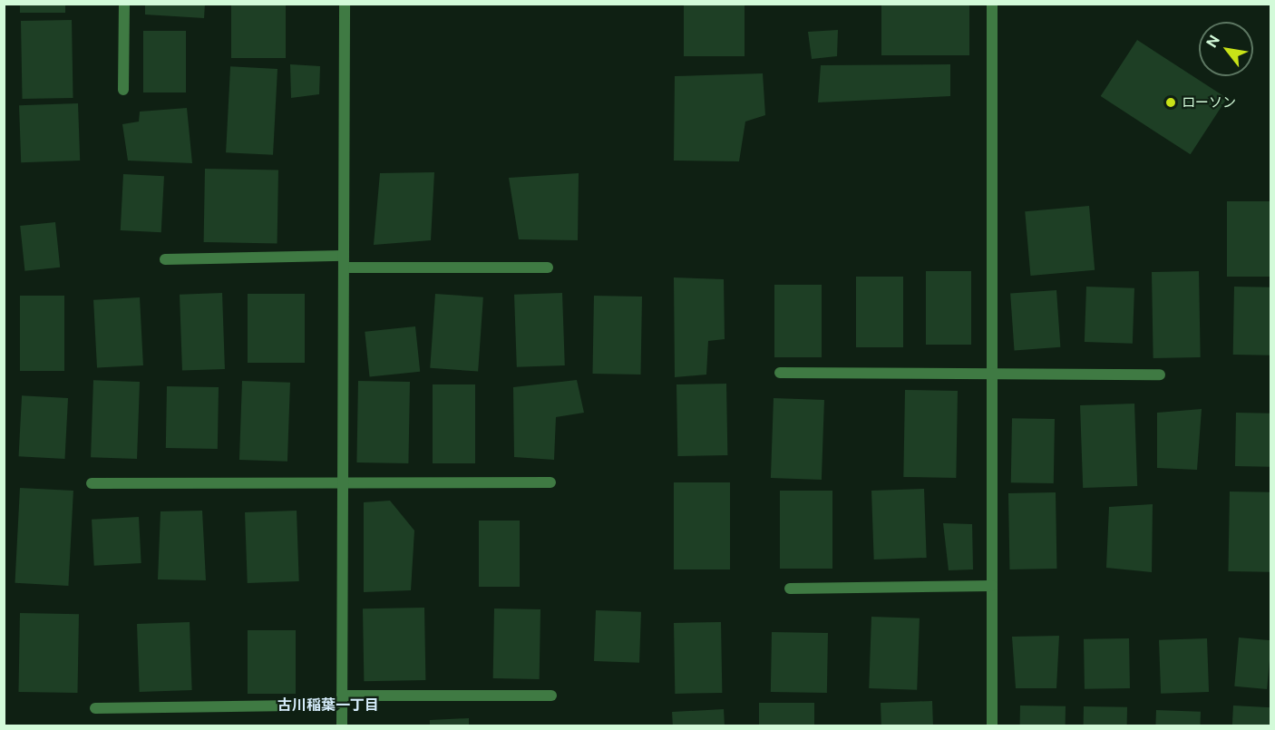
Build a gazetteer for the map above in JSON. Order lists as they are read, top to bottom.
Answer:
{
  "districts": ["古川稲葉一丁目"],
  "places": ["ローソン"],
  "north": "top left"
}
